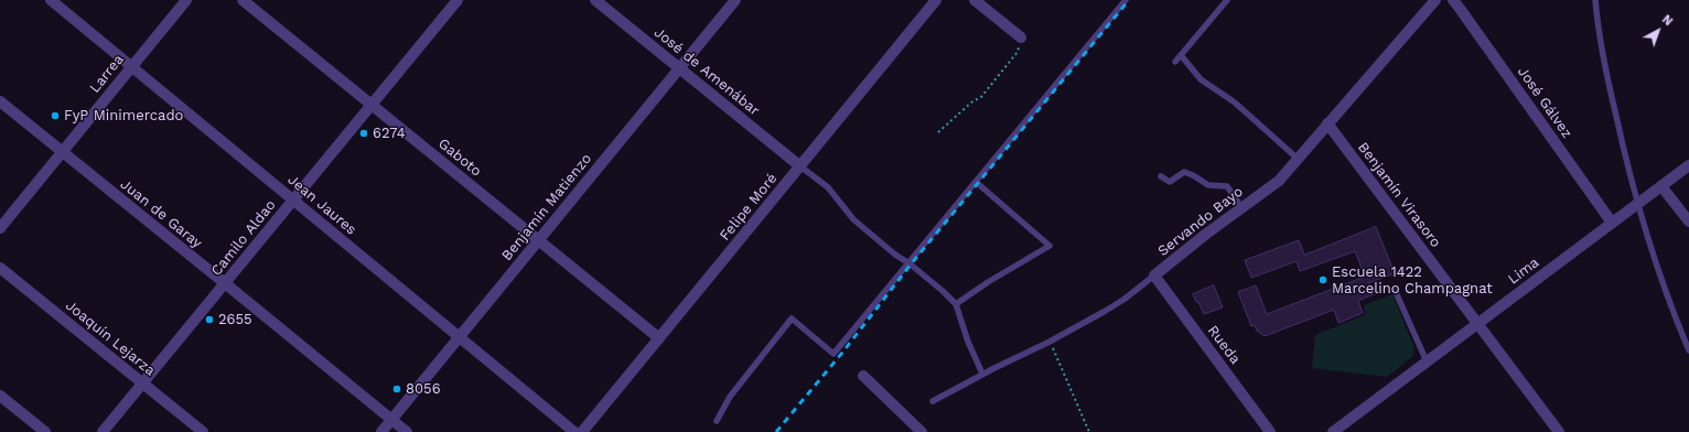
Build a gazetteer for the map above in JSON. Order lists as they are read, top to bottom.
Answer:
{
  "streets": {
    "street": [
      "José de Amenábar",
      "Larrea",
      "José Gálvez",
      "Gaboto",
      "Benjamín Virasoro",
      "Jean Jaures",
      "Benjamín Matienzo",
      "Felipe Moré",
      "Juan de Garay",
      "Servando Bayo",
      "Camilo Aldao",
      "Lima",
      "Joaquín Lejarza",
      "Rueda"
    ]
  },
  "crossings": [
    ["José de Amenábar", "Benjamín Matienzo"],
    ["José de Amenábar", "Felipe Moré"],
    ["Larrea", "Jean Jaures"],
    ["Larrea", "Juan de Garay"],
    ["José Gálvez", "Lima"],
    ["Gaboto", "Benjamín Matienzo"],
    ["Gaboto", "Felipe Moré"],
    ["Gaboto", "Camilo Aldao"],
    ["Benjamín Virasoro", "Servando Bayo"],
    ["Benjamín Virasoro", "Lima"],
    ["Jean Jaures", "Benjamín Matienzo"],
    ["Jean Jaures", "Camilo Aldao"],
    ["Benjamín Matienzo", "Juan de Garay"],
    ["Juan de Garay", "Camilo Aldao"],
    ["Servando Bayo", "Rueda"],
    ["Camilo Aldao", "Joaquín Lejarza"]
  ],
  "places": [
    "FyP Minimercado",
    "6274",
    "Escuela 1422 Marcelino Champagnat",
    "2655",
    "8056"
  ],
  "north": "top right"
}
